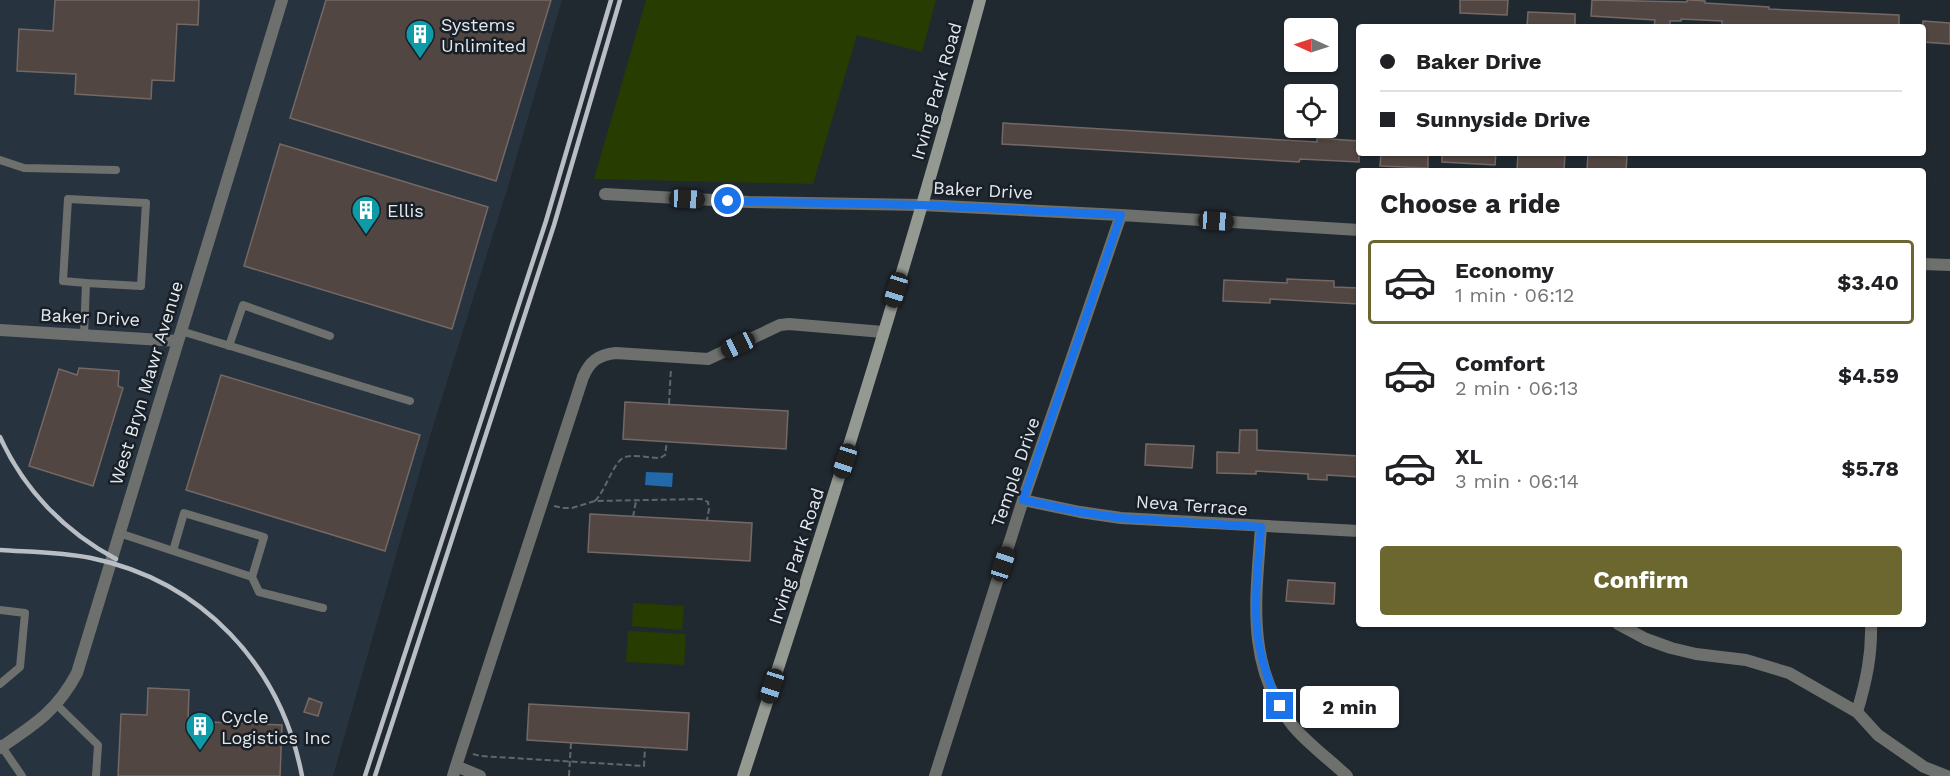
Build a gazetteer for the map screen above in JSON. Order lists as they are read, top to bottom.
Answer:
{
  "streets": {
    "main road": ["Irving Park Road"],
    "street": [
      "Baker Drive",
      "West Bryn Mawr Avenue",
      "Temple Drive",
      "Neva Terrace"
    ]
  },
  "crossings": [
    ["Irving Park Road", "Baker Drive"],
    ["Baker Drive", "West Bryn Mawr Avenue"],
    ["Baker Drive", "Temple Drive"],
    ["Temple Drive", "Neva Terrace"]
  ],
  "places": {
    "building": ["Systems Unlimited", "Ellis", "Cycle Logistics Inc"]
  },
  "north": "left",
  "page": {
    "banner": ["Baker Drive", "Sunnyside Drive"],
    "heading": "Choose a ride",
    "list": [
      {
        "name": "Economy",
        "note": "1 min · 06:12",
        "value": "$3.40"
      },
      {
        "name": "Comfort",
        "note": "2 min · 06:13",
        "value": "$4.59"
      },
      {
        "name": "XL",
        "note": "3 min · 06:14",
        "value": "$5.78"
      }
    ],
    "buttons": "Confirm",
    "bubble": "2 min"
  }
}
